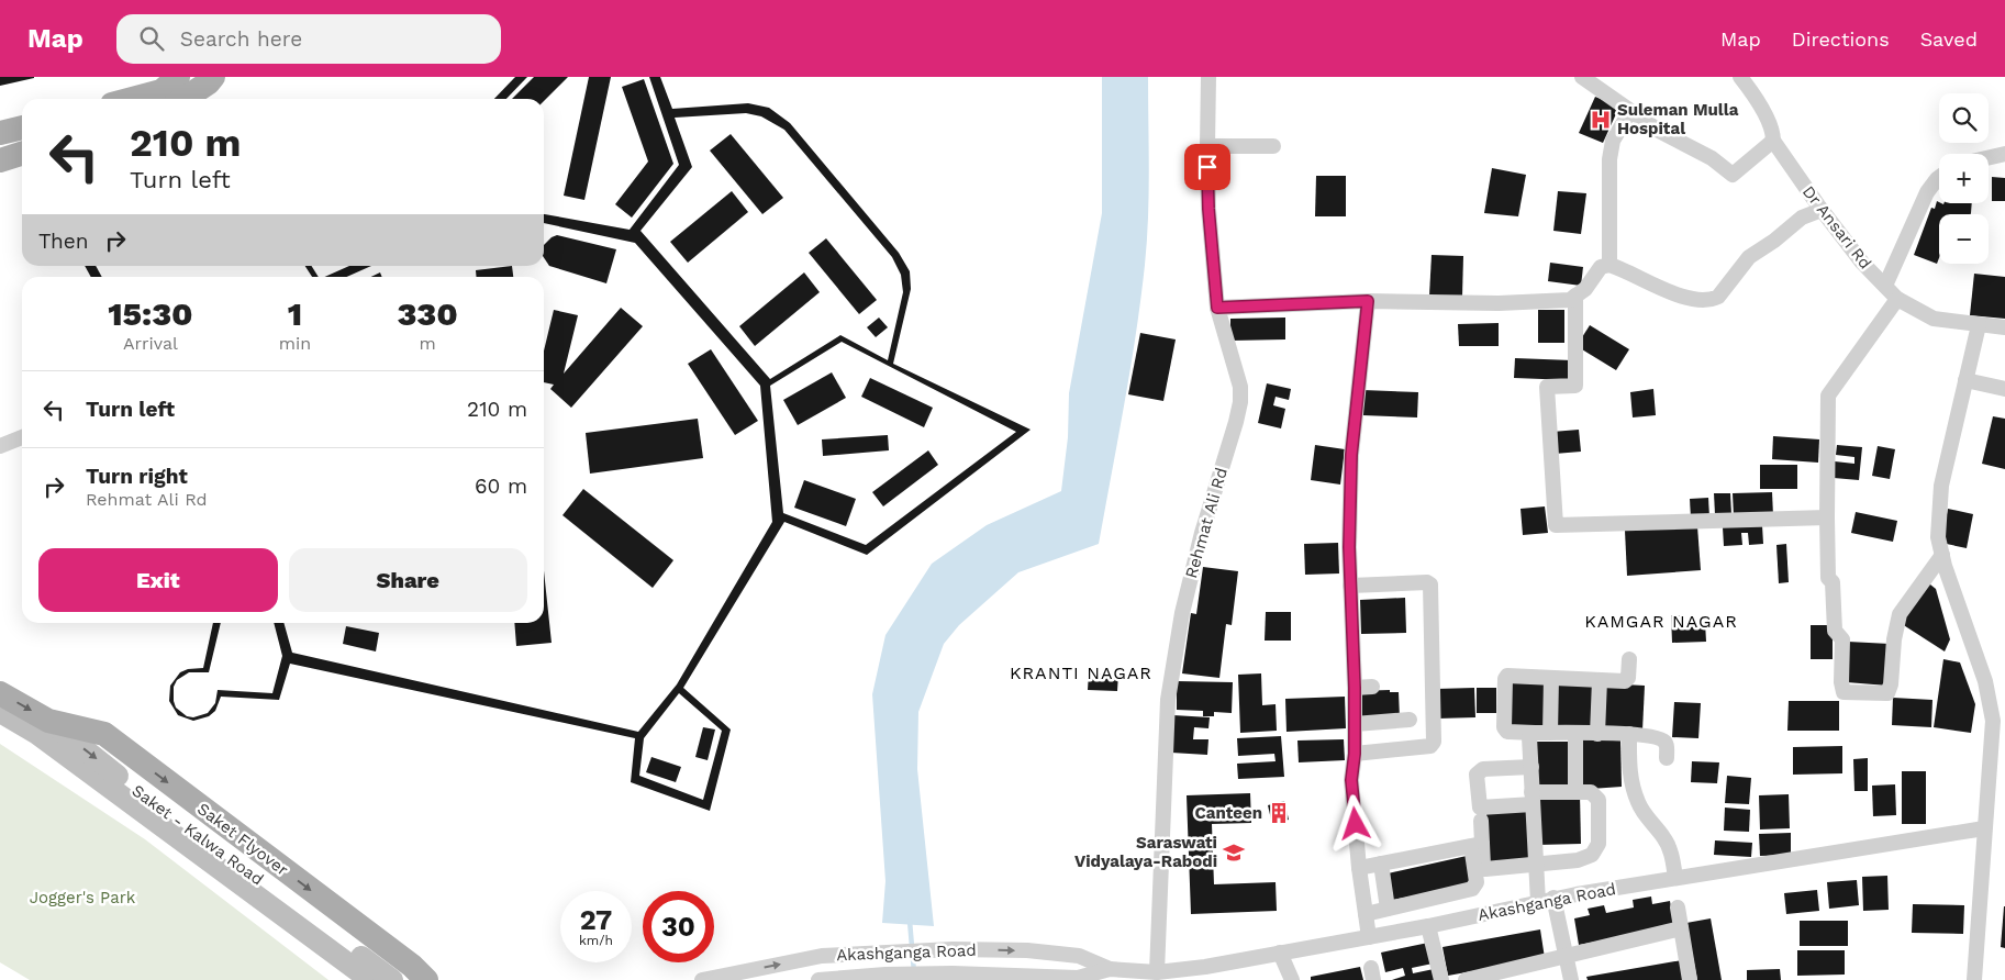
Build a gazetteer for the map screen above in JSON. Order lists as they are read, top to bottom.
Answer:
{
  "streets": {
    "main road": ["Saket - Kalwa Road", "Saket Flyover"],
    "street": ["Dr Ansari Rd", "Rehmat Ali Rd", "Akashganga Road"]
  },
  "crossings": [
    ["Rehmat Ali Rd", "Akashganga Road"],
    ["Saket - Kalwa Road", "Saket Flyover"]
  ],
  "districts": ["KAMGAR NAGAR", "KRANTI NAGAR"],
  "parks": ["Jogger's Park"],
  "places": {
    "hospital": ["Suleman Mulla Hospital"],
    "building": ["Canteen"],
    "school or university": ["Saraswati Vidyalaya-Rabodi"]
  },
  "page": {
    "header": "Map",
    "search": "Search here",
    "nav": ["Map", "Directions", "Saved"],
    "map_buttons": ["+", "−"],
    "turn": ["210 m", "Turn left"],
    "then": "Then",
    "eta": [
      "15:30",
      "Arrival",
      "1",
      "min",
      "330",
      "m"
    ],
    "list": [
      {
        "name": "Turn left",
        "value": "210 m"
      },
      {
        "name": "Turn right",
        "note": "Rehmat Ali Rd",
        "value": "60 m"
      }
    ],
    "buttons": ["Exit", "Share"],
    "speed": "27 km/h",
    "limit": "30"
  }
}
